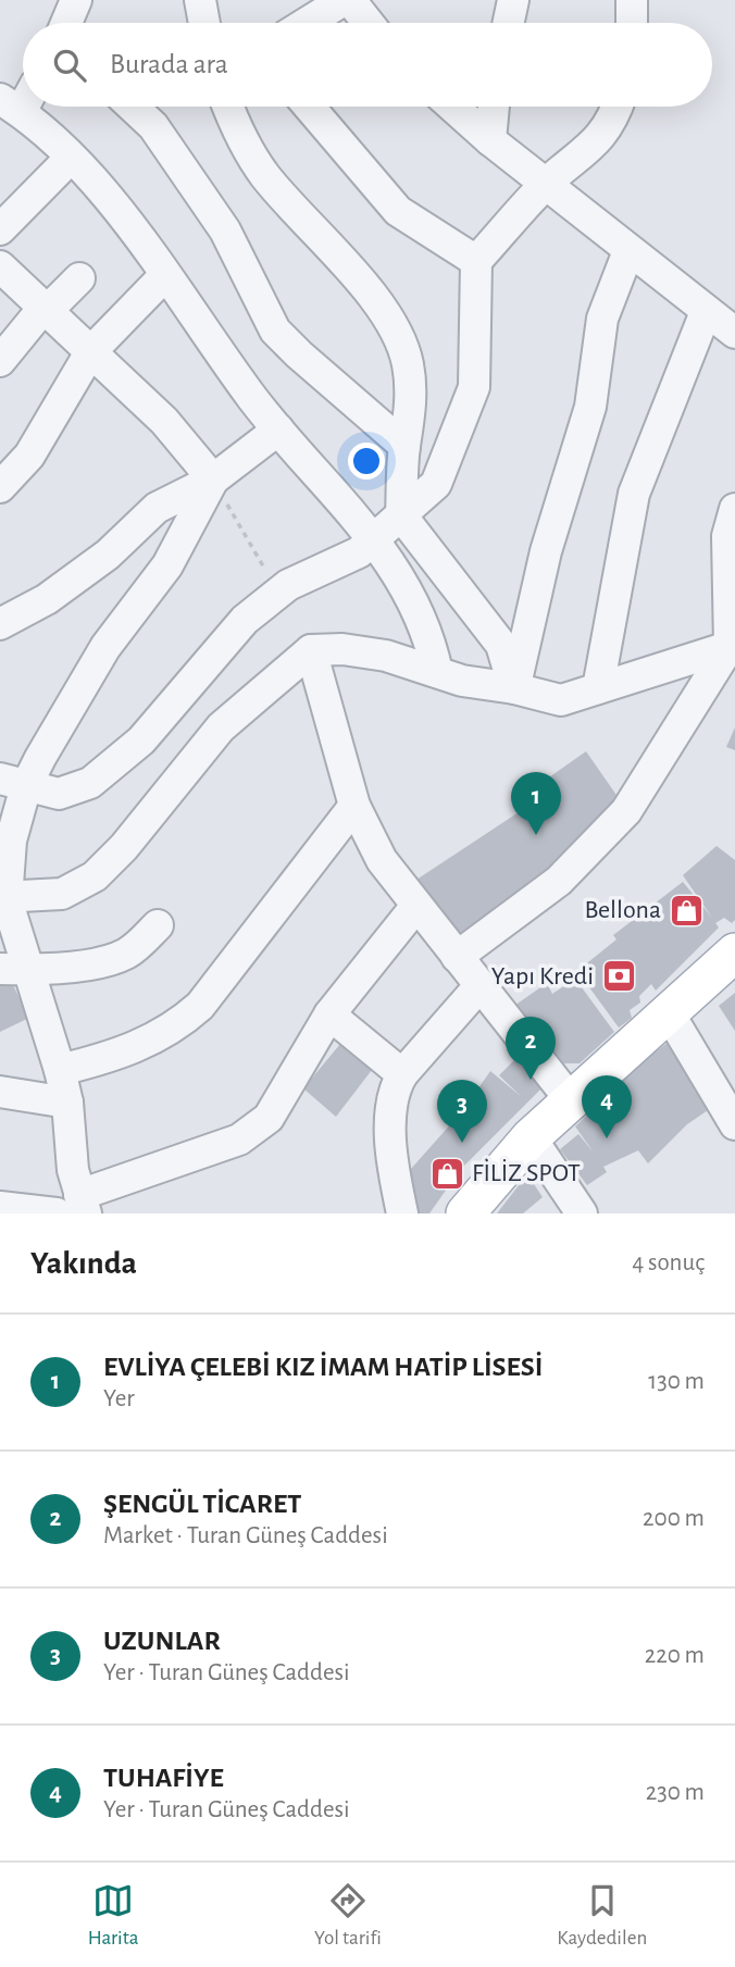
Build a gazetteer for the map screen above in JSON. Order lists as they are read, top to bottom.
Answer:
{
  "places": {
    "shop": ["Bellona", "FİLİZ SPOT"],
    "bank": ["Yapı Kredi"]
  },
  "page": {
    "search": "Burada ara",
    "pins": [
      "1",
      "2",
      "4",
      "3"
    ],
    "heading": ["Yakında", "4 sonuç"],
    "list": [
      {
        "mark": "1",
        "name": "EVLİYA ÇELEBİ KIZ İMAM HATİP LİSESİ",
        "note": "Yer",
        "value": "130 m"
      },
      {
        "mark": "2",
        "name": "ŞENGÜL TİCARET",
        "note": "Market · Turan Güneş Caddesi",
        "value": "200 m"
      },
      {
        "mark": "3",
        "name": "UZUNLAR",
        "note": "Yer · Turan Güneş Caddesi",
        "value": "220 m"
      },
      {
        "mark": "4",
        "name": "TUHAFİYE",
        "note": "Yer · Turan Güneş Caddesi",
        "value": "230 m"
      }
    ],
    "nav": ["Harita", "Yol tarifi", "Kaydedilen"]
  }
}
